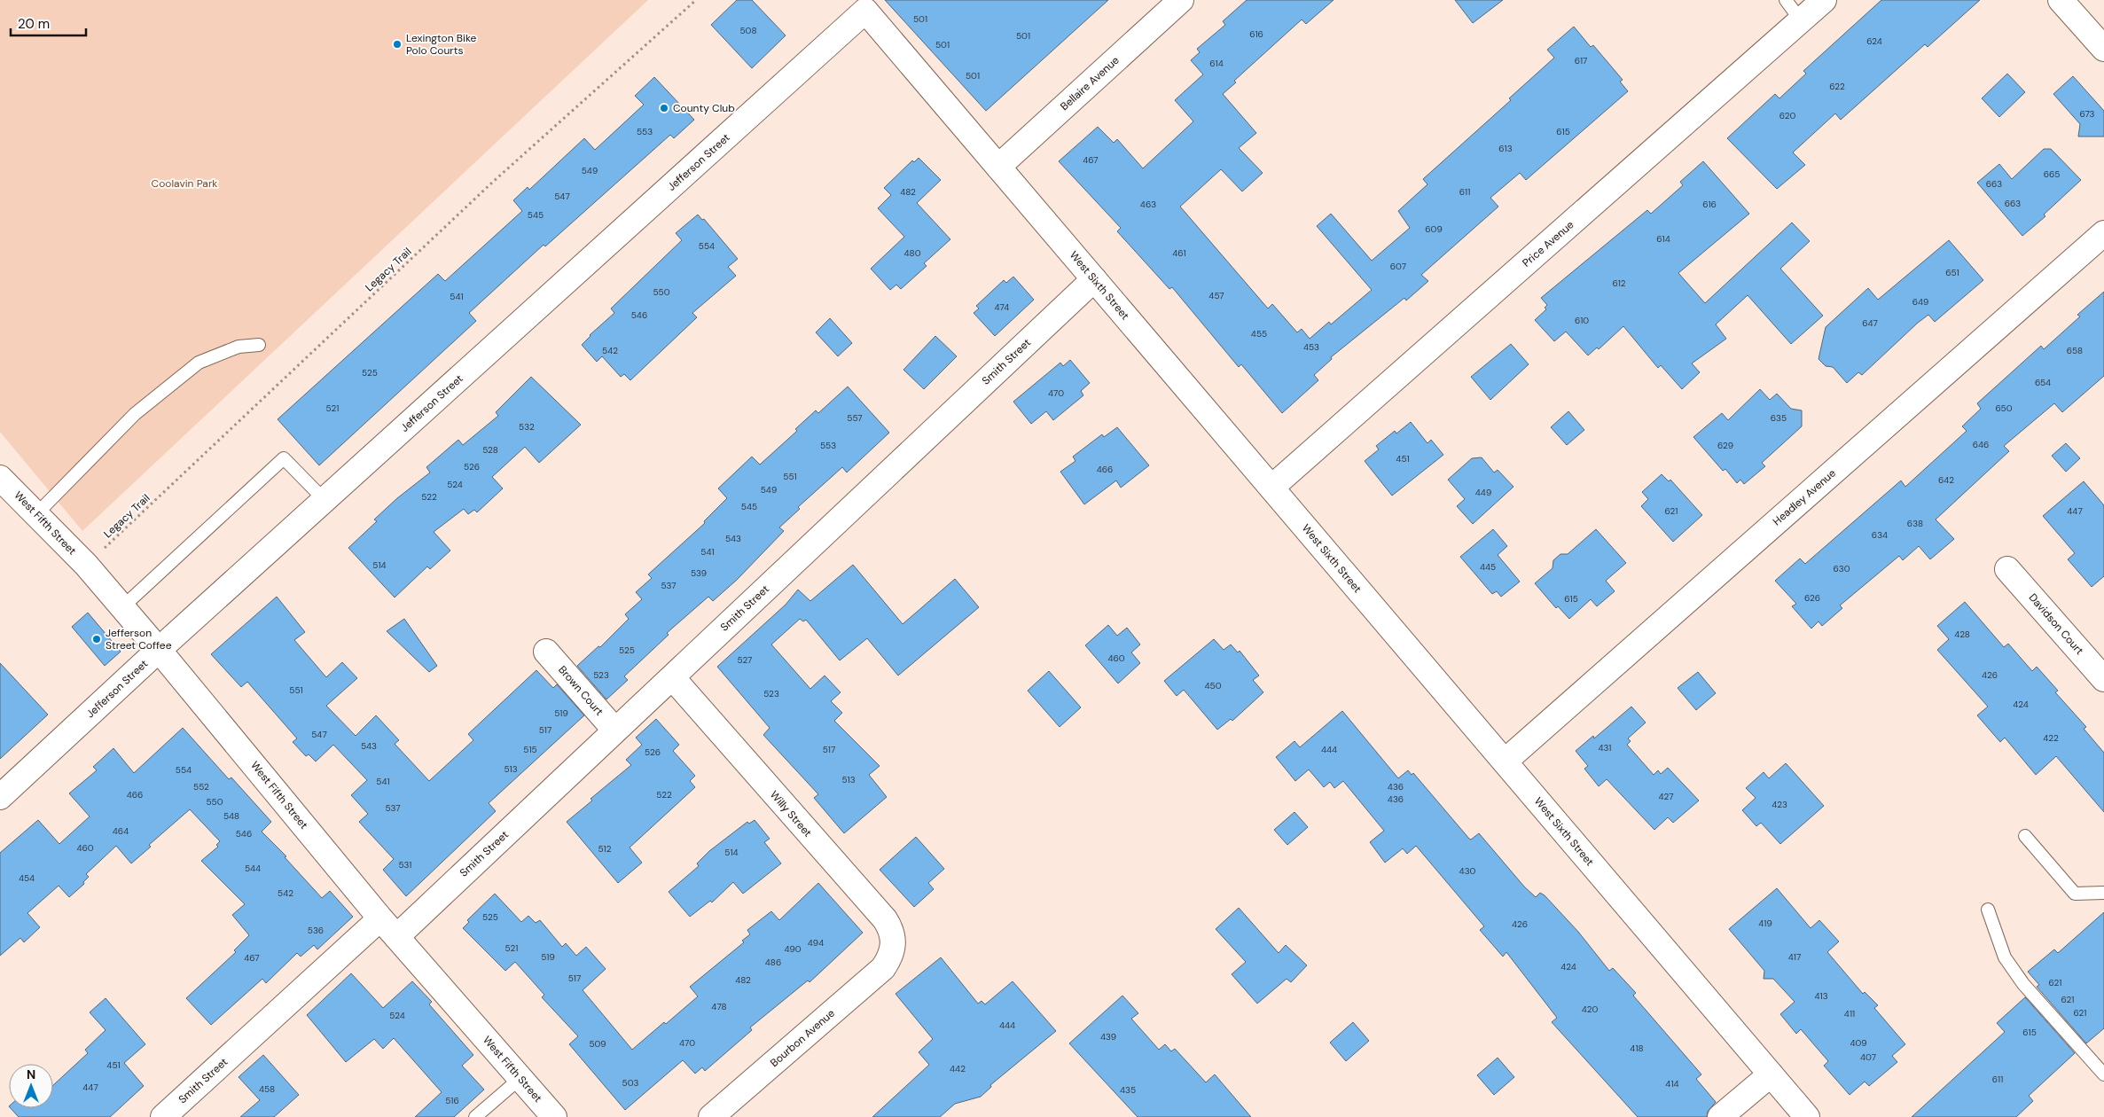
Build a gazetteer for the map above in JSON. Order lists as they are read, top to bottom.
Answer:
{
  "streets": {
    "street": [
      "Bellaire Avenue",
      "Jefferson Street",
      "Price Avenue",
      "West Sixth Street",
      "Smith Street",
      "Headley Avenue",
      "West Fifth Street",
      "Davidson Court",
      "Brown Court",
      "Willy Street",
      "Bourbon Avenue"
    ],
    "path": ["Legacy Trail"]
  },
  "crossings": [
    ["Bellaire Avenue", "West Sixth Street"],
    ["Jefferson Street", "West Sixth Street"],
    ["Jefferson Street", "West Fifth Street"],
    ["Price Avenue", "West Sixth Street"],
    ["West Sixth Street", "Smith Street"],
    ["West Sixth Street", "Headley Avenue"],
    ["Smith Street", "West Fifth Street"],
    ["Smith Street", "Brown Court"],
    ["Smith Street", "Willy Street"],
    ["Willy Street", "Bourbon Avenue"]
  ],
  "parks": ["Coolavin Park"],
  "places": ["Lexington Bike Polo Courts", "County Club", "Jefferson Street Coffee"],
  "house_numbers": [
    "501",
    "508",
    "616",
    "501",
    "624",
    "501",
    "617",
    "614",
    "501",
    "622",
    "673",
    "620",
    "553",
    "615",
    "613",
    "467",
    "549",
    "665",
    "663",
    "482",
    "611",
    "547",
    "663",
    "463",
    "616",
    "545",
    "609",
    "614",
    "554",
    "480",
    "461",
    "607",
    "651",
    "612",
    "550",
    "457",
    "541",
    "649",
    "474",
    "546",
    "610",
    "647",
    "455",
    "453",
    "542",
    "658",
    "525",
    "654",
    "470",
    "521",
    "650",
    "557",
    "635",
    "532",
    "646",
    "553",
    "629",
    "528",
    "451",
    "526",
    "466",
    "551",
    "642",
    "524",
    "549",
    "449",
    "522",
    "545",
    "621",
    "447",
    "638",
    "634",
    "543",
    "541",
    "514",
    "445",
    "630",
    "539",
    "537",
    "626",
    "615",
    "428",
    "525",
    "460",
    "527",
    "523",
    "426",
    "450",
    "551",
    "523",
    "424",
    "519",
    "517",
    "547",
    "422",
    "543",
    "431",
    "515",
    "517",
    "444",
    "526",
    "513",
    "554",
    "513",
    "541",
    "552",
    "436",
    "466",
    "522",
    "427",
    "436",
    "550",
    "423",
    "537",
    "548",
    "464",
    "546",
    "460",
    "512",
    "514",
    "531",
    "544",
    "430",
    "454",
    "542",
    "525",
    "419",
    "426",
    "536",
    "494",
    "521",
    "490",
    "519",
    "417",
    "467",
    "486",
    "424",
    "517",
    "482",
    "621",
    "413",
    "621",
    "478",
    "420",
    "621",
    "411",
    "524",
    "444",
    "615",
    "439",
    "470",
    "409",
    "509",
    "418",
    "407",
    "451",
    "442",
    "611",
    "503",
    "414",
    "447",
    "458",
    "435",
    "516"
  ],
  "scale_bar": "20 m",
  "north": "top"
}
